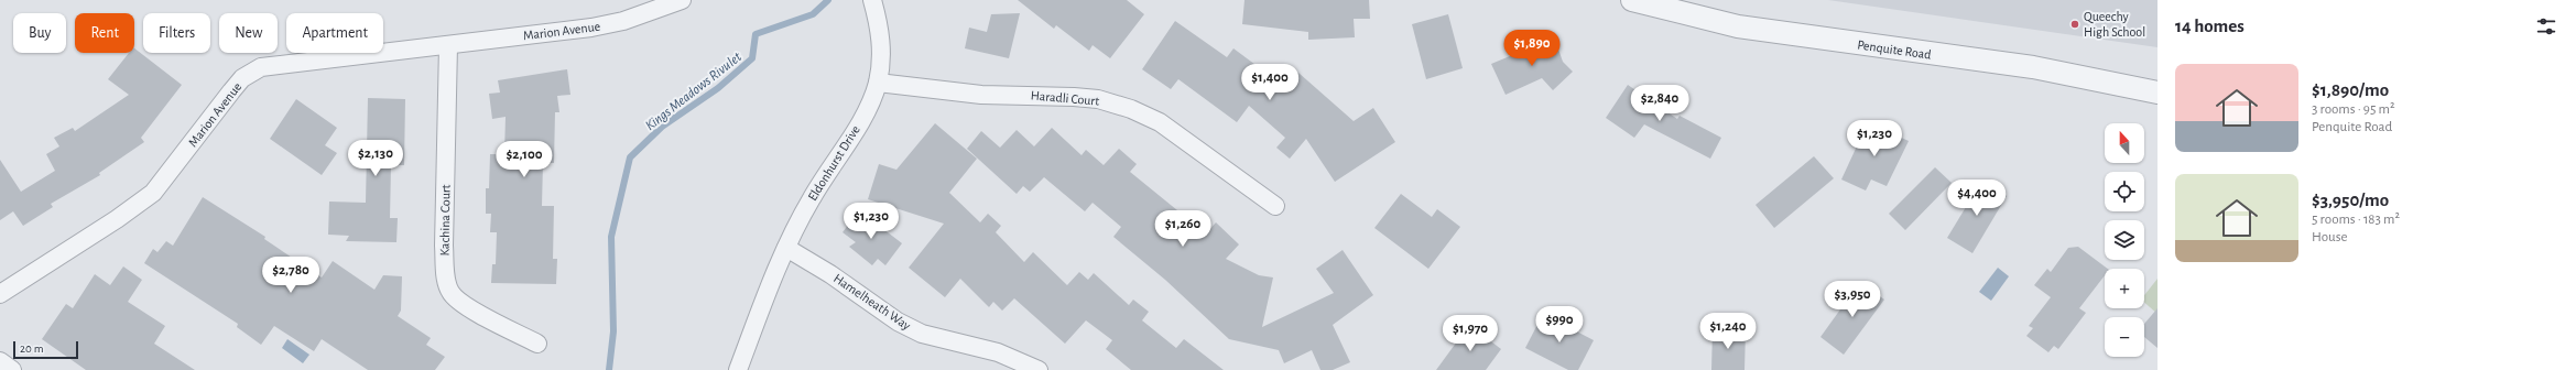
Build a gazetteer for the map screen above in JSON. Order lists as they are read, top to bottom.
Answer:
{
  "streets": {
    "street": [
      "Marion Avenue",
      "Penquite Road",
      "Haradli Court",
      "Eldonhurst Drive",
      "Kachina Court",
      "Hamelheath Way"
    ]
  },
  "crossings": [
    ["Marion Avenue", "Kachina Court"],
    ["Haradli Court", "Eldonhurst Drive"],
    ["Eldonhurst Drive", "Hamelheath Way"]
  ],
  "water": ["Kings Meadows Rivulet"],
  "places": ["Queechy High School"],
  "scale_bar": "20 m",
  "north": "top",
  "page": {
    "heading": "14 homes",
    "chip": [
      "Buy",
      "Rent",
      "Filters",
      "New",
      "Apartment"
    ],
    "price": [
      "$1,890",
      "$1,400",
      "$2,840",
      "$1,230",
      "$2,130",
      "$2,100",
      "$4,400",
      "$1,230",
      "$1,260",
      "$2,780",
      "$3,950",
      "$990",
      "$1,240",
      "$1,970"
    ],
    "list": [
      {
        "name": "$1,890/mo",
        "note": "3 rooms · 95 m² · Penquite Road"
      },
      {
        "name": "$3,950/mo",
        "note": "5 rooms · 183 m² · House"
      }
    ],
    "map_buttons": ["+", "−"],
    "scale": "20 m"
  }
}
